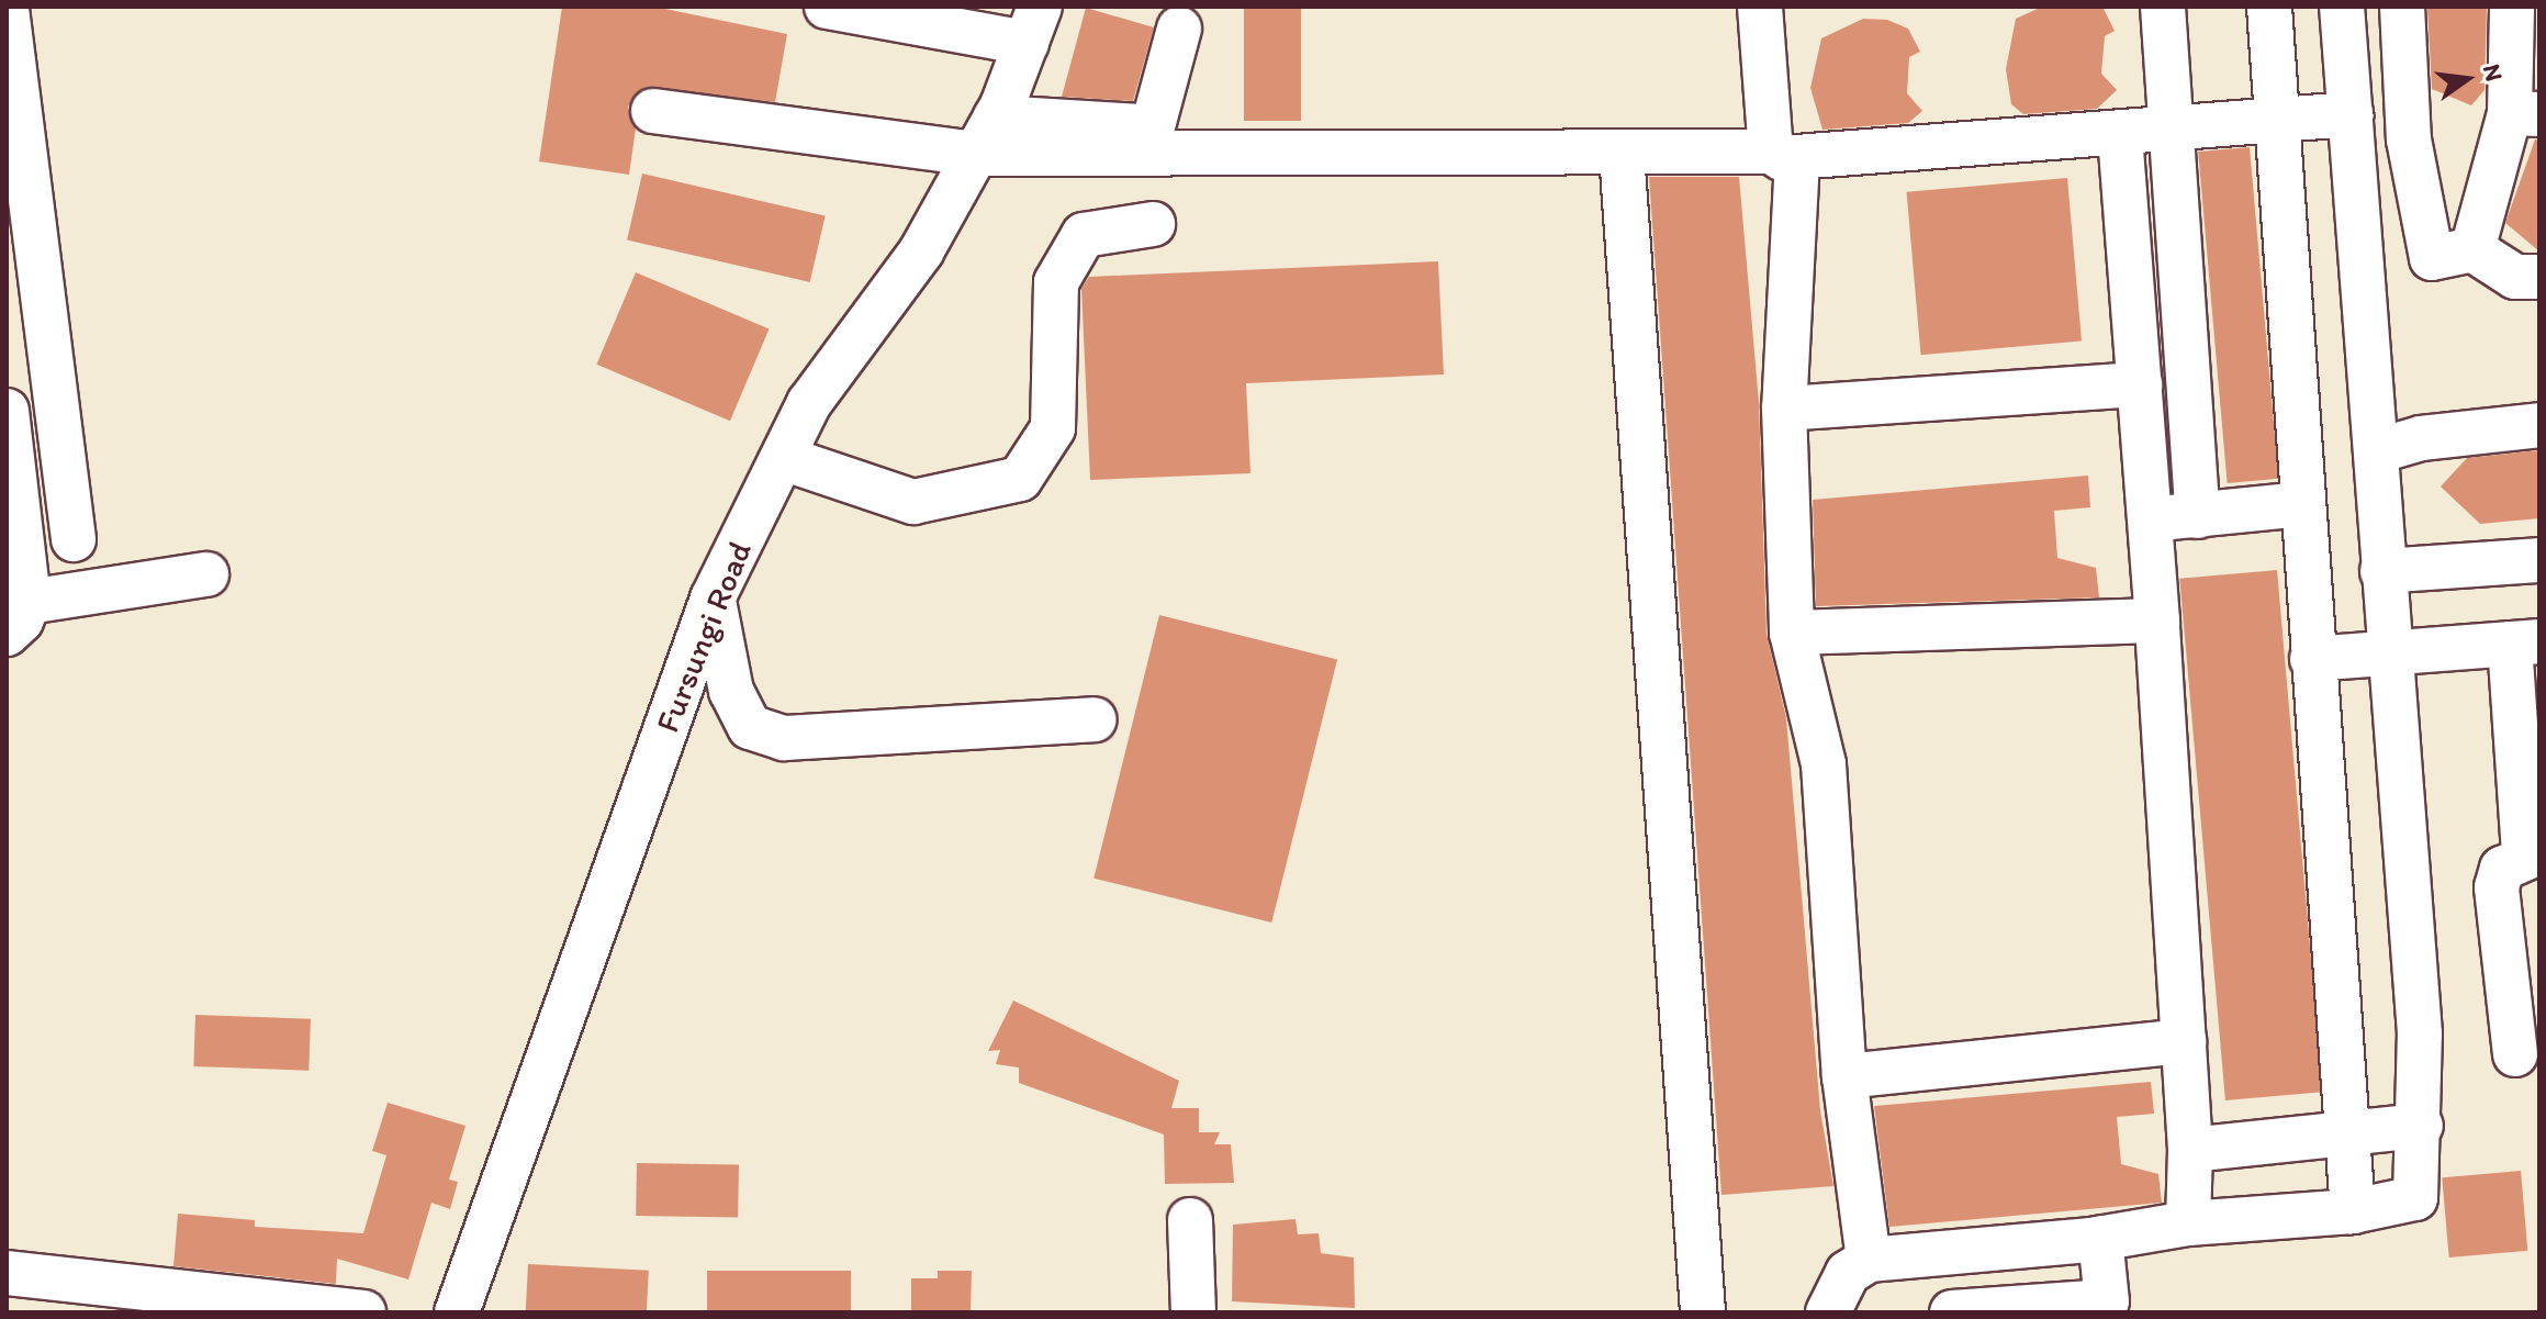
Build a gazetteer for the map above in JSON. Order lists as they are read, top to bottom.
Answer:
{
  "streets": {
    "street": ["Fursungi Road"]
  },
  "north": "right"
}
